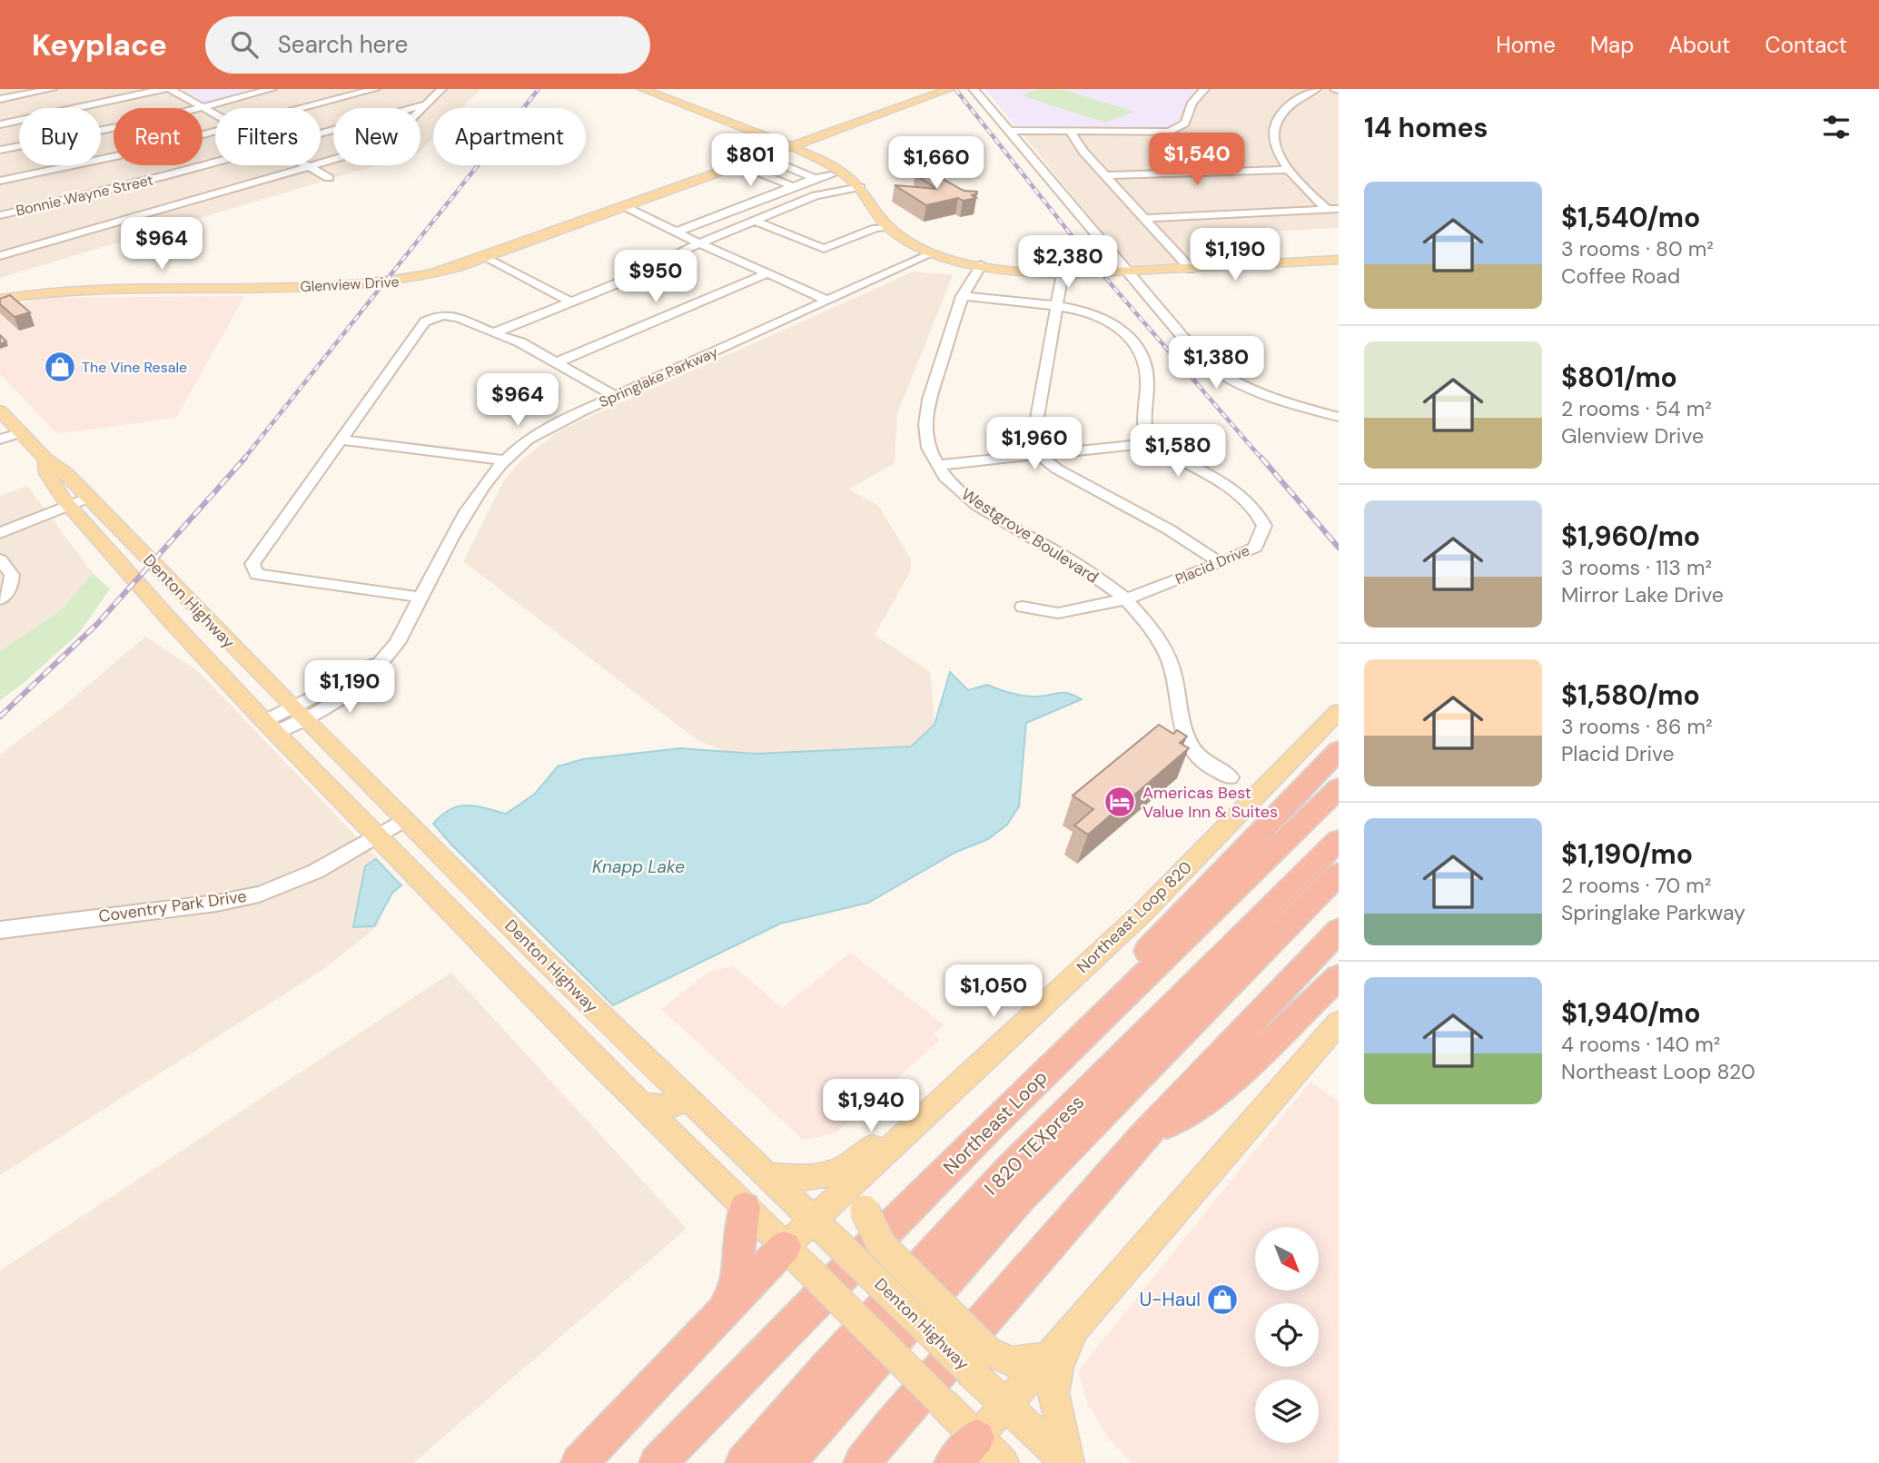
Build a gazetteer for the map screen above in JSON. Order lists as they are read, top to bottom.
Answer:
{
  "streets": {
    "highway": ["Northeast Loop", "I 820 TEXpress"],
    "main road": ["Glenview Drive", "Denton Highway", "Northeast Loop 820"],
    "street": [
      "Bonnie Wayne Street",
      "Springlake Parkway",
      "Westgrove Boulevard",
      "Placid Drive",
      "Coventry Park Drive"
    ]
  },
  "crossings": [
    ["Springlake Parkway", "Denton Highway"],
    ["Westgrove Boulevard", "Placid Drive"],
    ["Denton Highway", "Coventry Park Drive"],
    ["Denton Highway", "Northeast Loop 820"]
  ],
  "water": ["Knapp Lake"],
  "places": {
    "shop": ["The Vine Resale", "U-Haul"],
    "hotel": ["Americas Best Value Inn & Suites"]
  },
  "north": "bottom right",
  "page": {
    "header": "Keyplace",
    "search": "Search here",
    "nav": [
      "Home",
      "Map",
      "About",
      "Contact"
    ],
    "heading": "14 homes",
    "chip": [
      "Buy",
      "Rent",
      "Filters",
      "New",
      "Apartment"
    ],
    "price": [
      "$1,540",
      "$801",
      "$1,660",
      "$964",
      "$1,190",
      "$2,380",
      "$950",
      "$1,380",
      "$964",
      "$1,960",
      "$1,580",
      "$1,190",
      "$1,050",
      "$1,940"
    ],
    "list": [
      {
        "name": "$1,540/mo",
        "note": "3 rooms · 80 m² · Coffee Road"
      },
      {
        "name": "$801/mo",
        "note": "2 rooms · 54 m² · Glenview Drive"
      },
      {
        "name": "$1,960/mo",
        "note": "3 rooms · 113 m² · Mirror Lake Drive"
      },
      {
        "name": "$1,580/mo",
        "note": "3 rooms · 86 m² · Placid Drive"
      },
      {
        "name": "$1,190/mo",
        "note": "2 rooms · 70 m² · Springlake Parkway"
      },
      {
        "name": "$1,940/mo",
        "note": "4 rooms · 140 m² · Northeast Loop 820"
      }
    ]
  }
}
